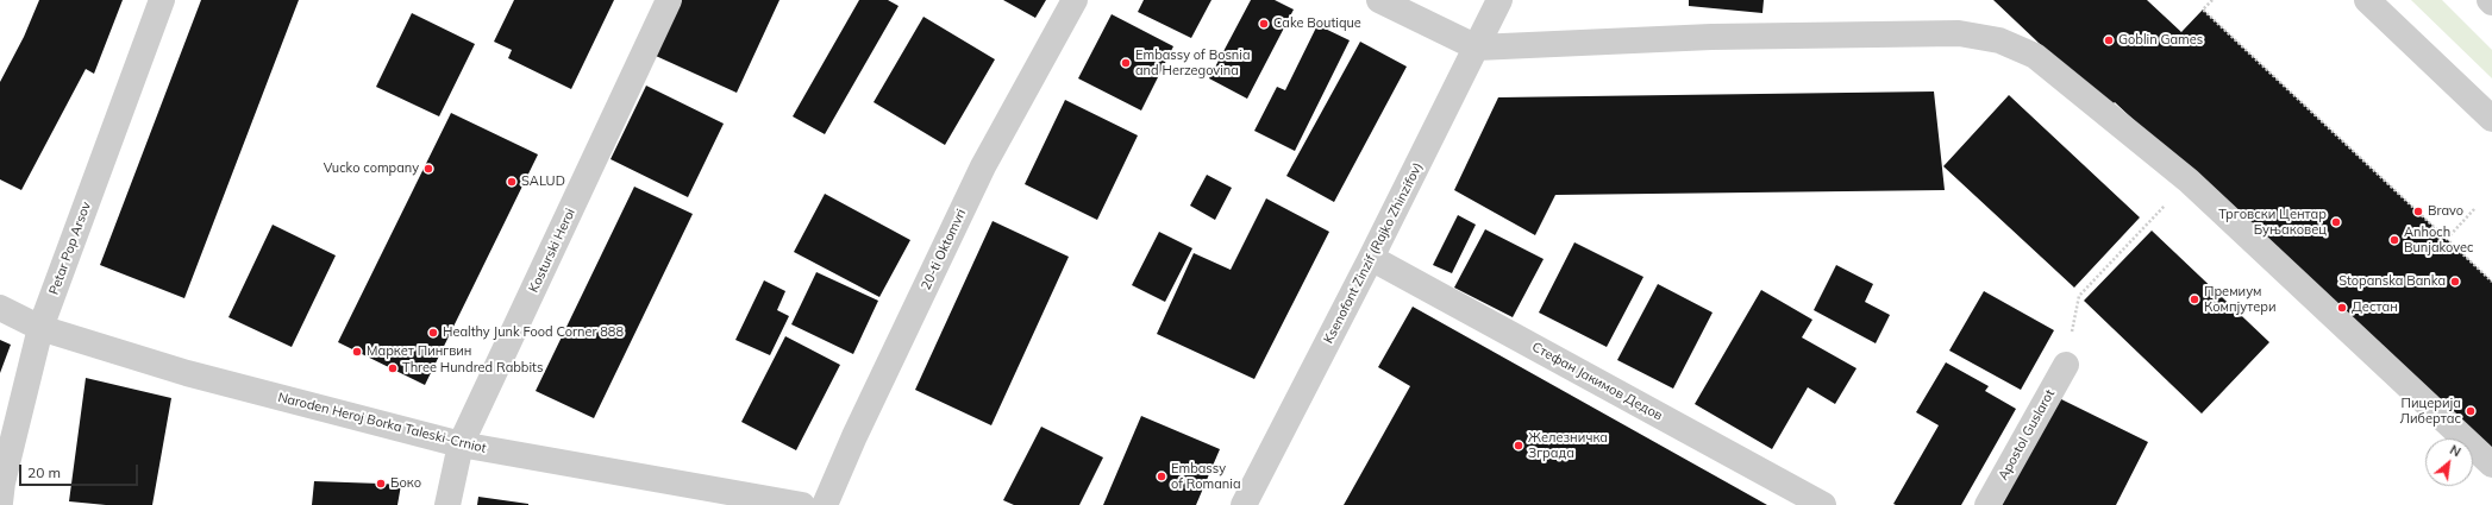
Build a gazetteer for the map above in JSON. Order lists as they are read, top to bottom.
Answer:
{
  "streets": {
    "street": [
      "Petar Pop Arsov",
      "20-ti Oktomvri",
      "Kosturski Heroi",
      "Ksenofont Zinzif (Rajko Zhinzifov)",
      "Стефан Јакимов Дедов",
      "Naroden Heroj Borka Taleski-Crniot",
      "Apostol Guslarot"
    ]
  },
  "crossings": [
    ["Petar Pop Arsov", "Naroden Heroj Borka Taleski-Crniot"],
    ["Kosturski Heroi", "Naroden Heroj Borka Taleski-Crniot"],
    ["Ksenofont Zinzif (Rajko Zhinzifov)", "Стефан Јакимов Дедов"]
  ],
  "places": [
    "Cake Boutique",
    "Goblin Games",
    "Embassy of Bosnia and Herzegovina",
    "Vucko company",
    "SALUD",
    "Bravo",
    "Трговски Центар Буњаковец",
    "Anhoch Bunjakovec",
    "Stopanska Banka",
    "Премиум Компјутери",
    "Дестан",
    "Healthy Junk Food Corner 888",
    "Маркет Пингвин",
    "Three Hundred Rabbits",
    "Пицерија Либертас",
    "Железничка Зграда",
    "Embassy of Romania",
    "Боко"
  ],
  "scale_bar": "20 m",
  "north": "top right"
}
